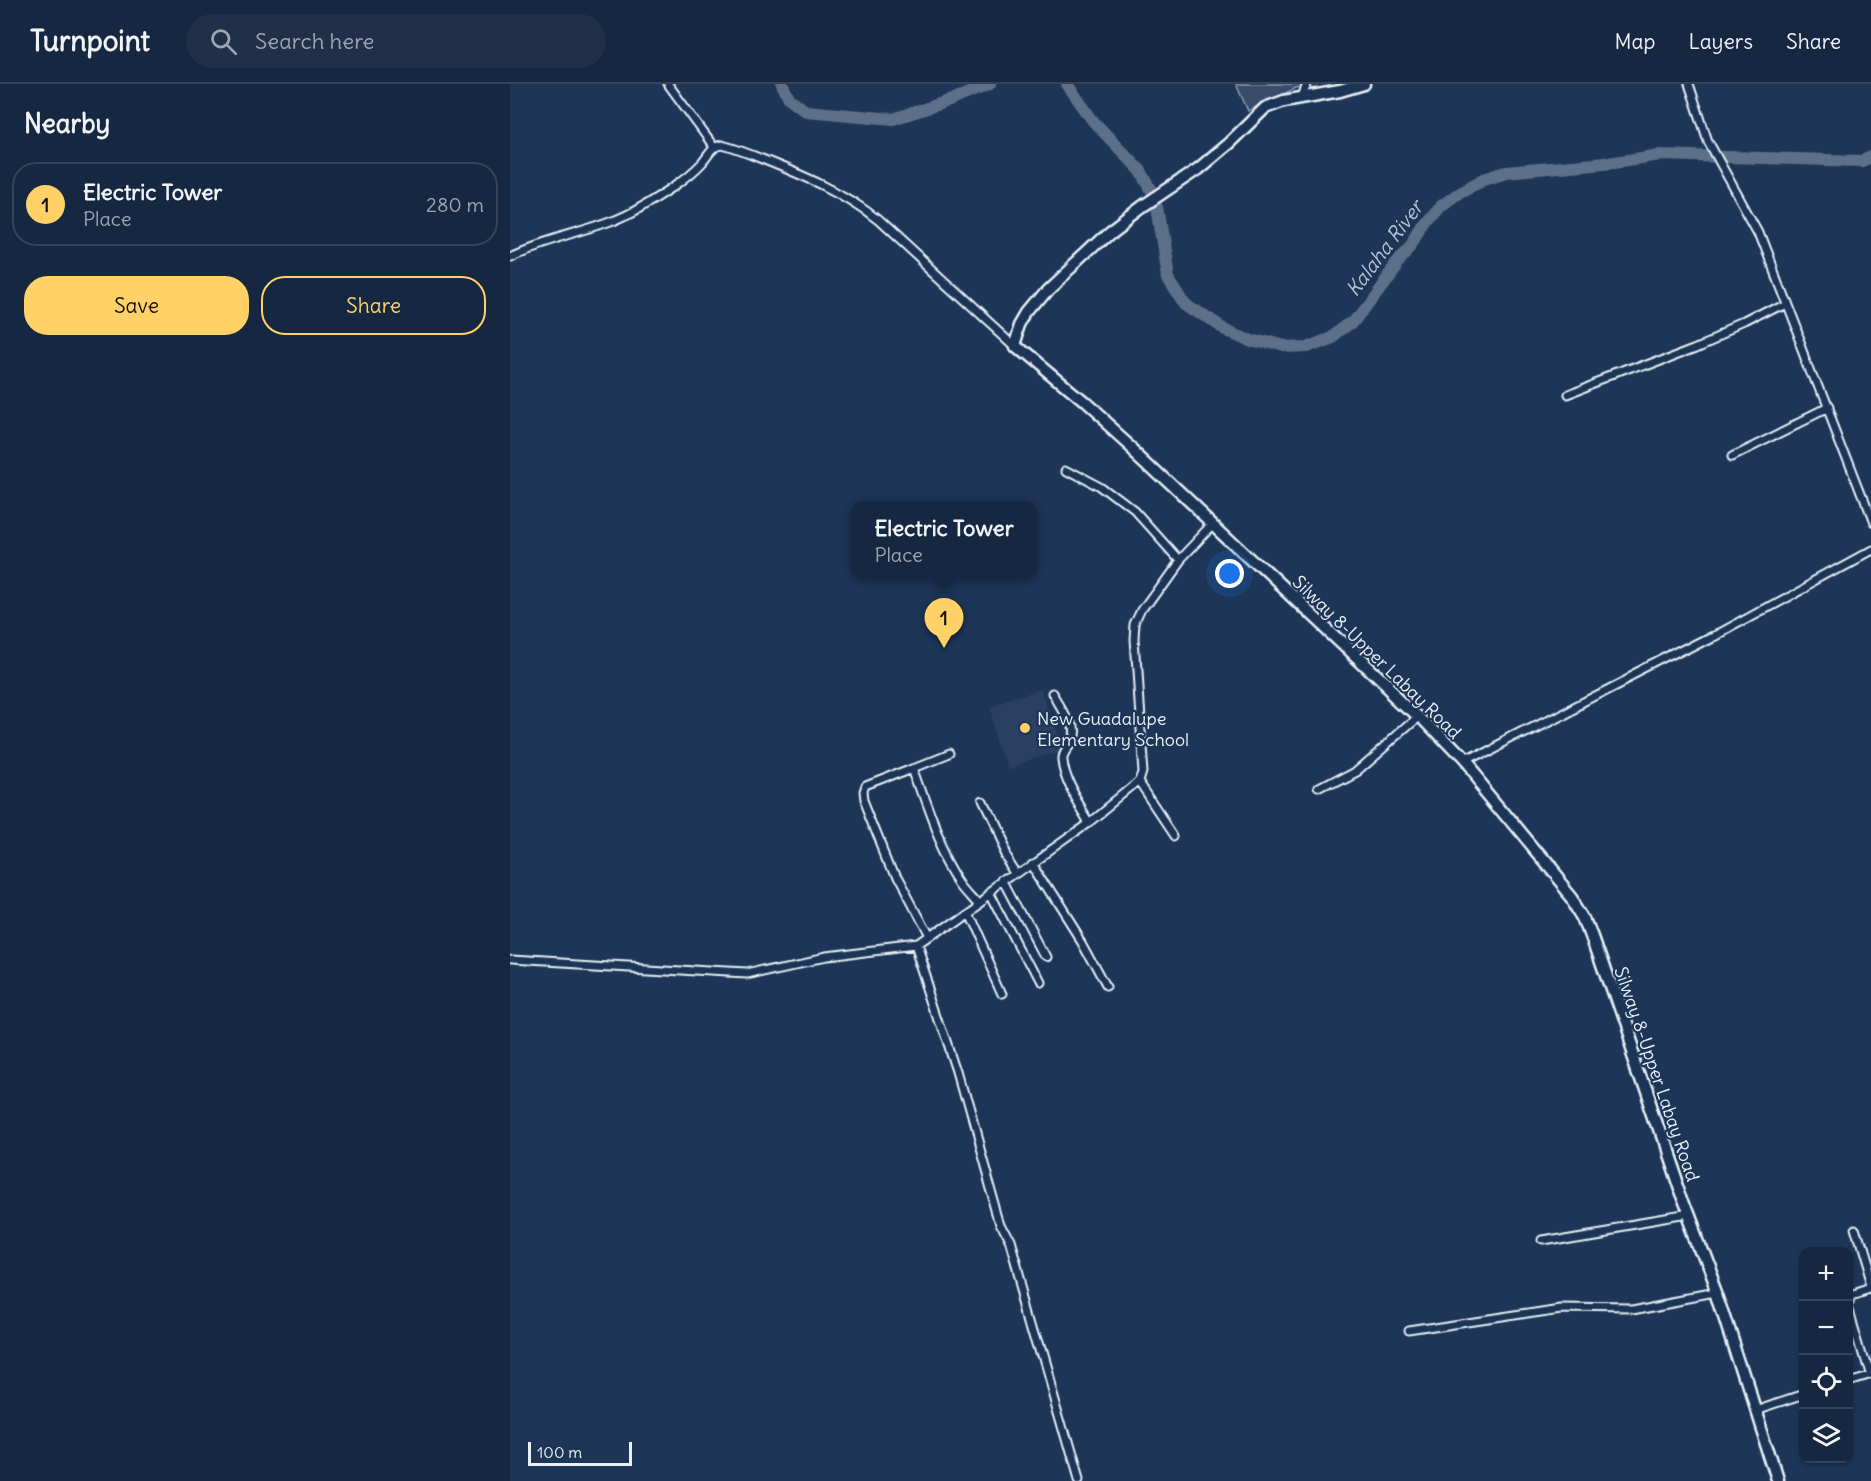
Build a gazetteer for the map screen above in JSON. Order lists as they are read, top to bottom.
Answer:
{
  "streets": {
    "main road": ["Silway 8-Upper Labay Road"]
  },
  "water": ["Kalaha River"],
  "places": ["New Guadalupe Elementary School"],
  "scale_bar": "100 m",
  "page": {
    "header": "Turnpoint",
    "search": "Search here",
    "nav": ["Map", "Layers", "Share"],
    "heading": "Nearby",
    "list": [
      {
        "mark": "1",
        "name": "Electric Tower",
        "note": "Place",
        "value": "280 m"
      }
    ],
    "buttons": ["Save", "Share"],
    "popup": ["Electric Tower", "Place"],
    "pins": "1",
    "map_buttons": ["+", "−"],
    "scale": "100 m"
  }
}
